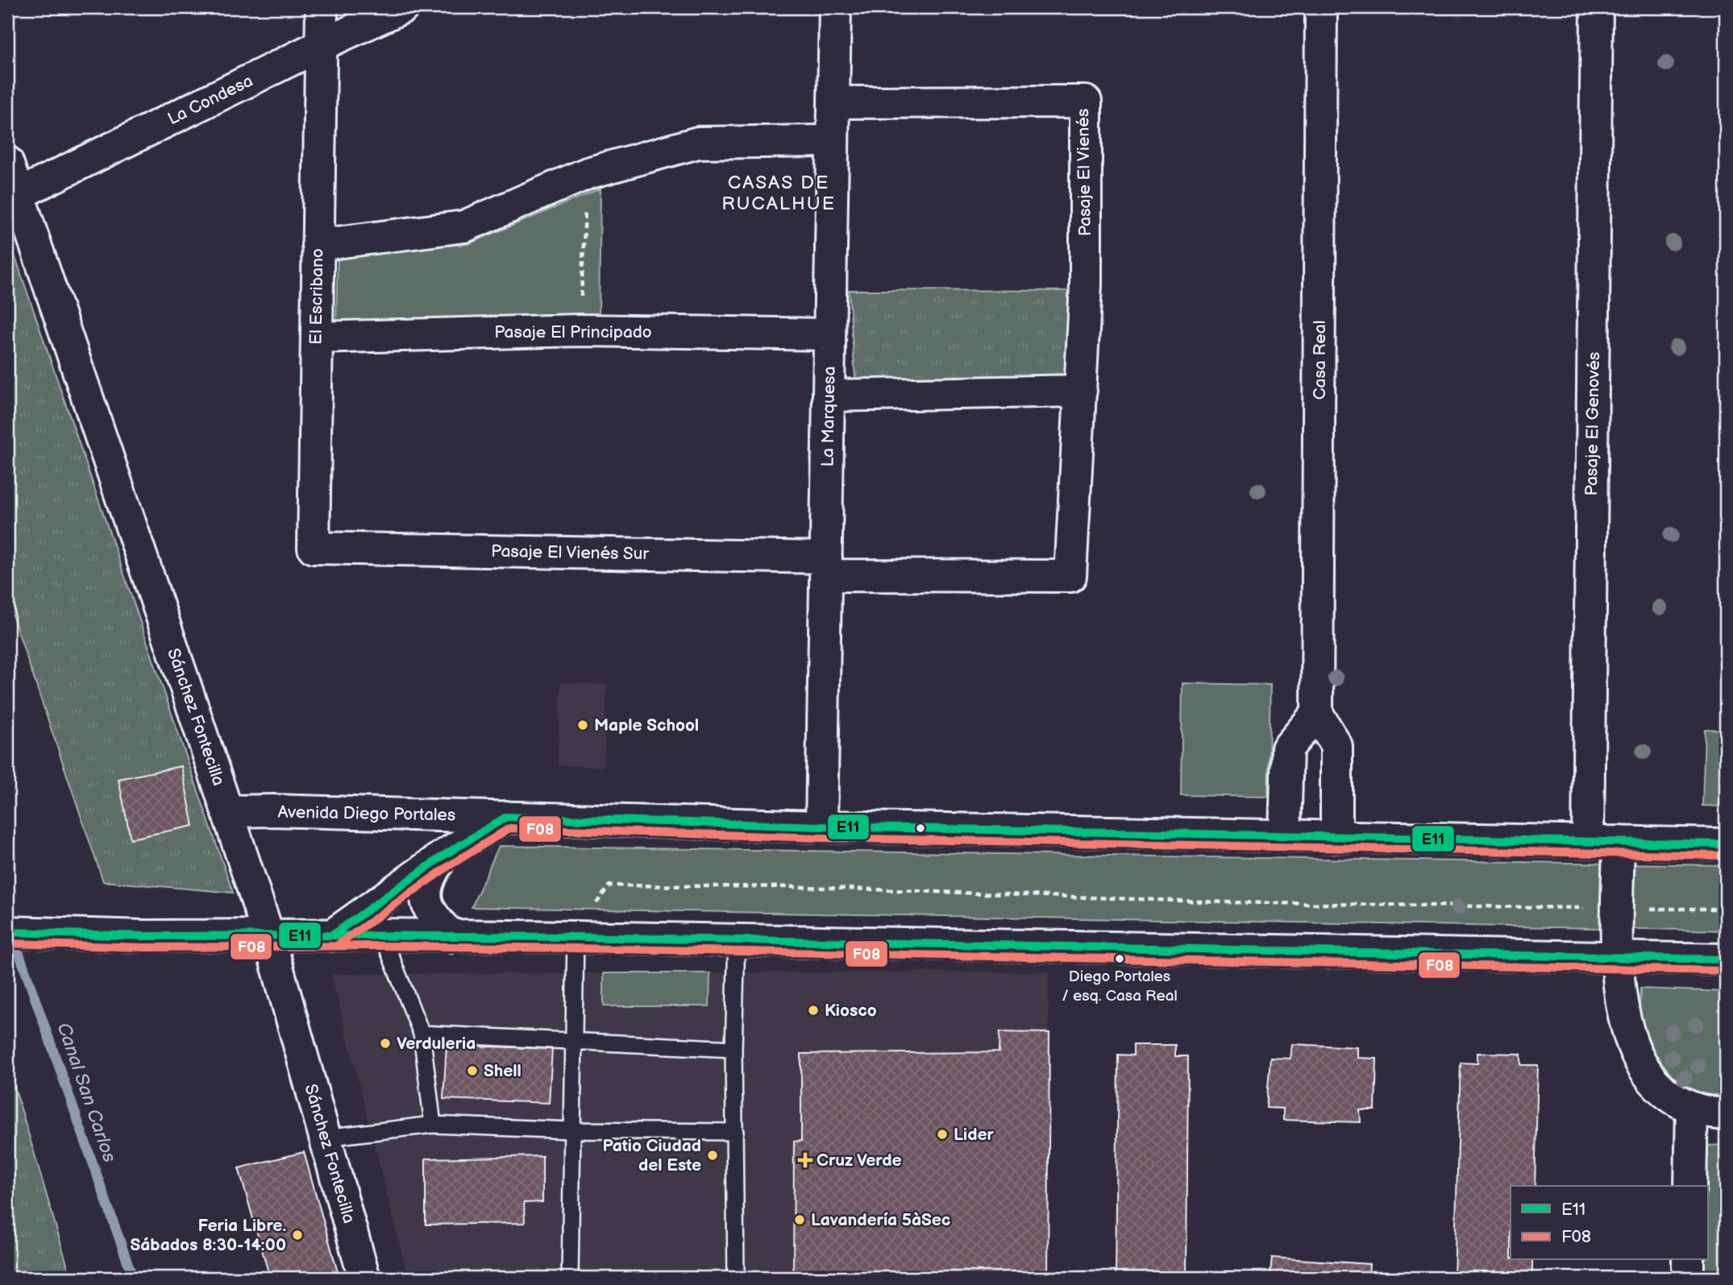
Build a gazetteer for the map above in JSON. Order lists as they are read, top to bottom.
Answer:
{
  "streets": {
    "street": [
      "La Condesa",
      "Pasaje El Vienés",
      "El Escribano",
      "Pasaje El Principado",
      "Casa Real",
      "La Marquesa",
      "Pasaje El Genovés",
      "Pasaje El Vienés Sur",
      "Sánchez Fontecilla",
      "Avenida Diego Portales"
    ]
  },
  "crossings": [
    ["La Condesa", "El Escribano"],
    ["La Condesa", "Sánchez Fontecilla"],
    ["Pasaje El Vienés", "La Marquesa"],
    ["Pasaje El Vienés", "Pasaje El Vienés Sur"],
    ["El Escribano", "Pasaje El Principado"],
    ["El Escribano", "Pasaje El Vienés Sur"],
    ["Pasaje El Principado", "La Marquesa"],
    ["La Marquesa", "Pasaje El Vienés Sur"],
    ["La Marquesa", "Avenida Diego Portales"],
    ["Pasaje El Genovés", "Avenida Diego Portales"],
    ["Sánchez Fontecilla", "Avenida Diego Portales"]
  ],
  "districts": ["CASAS DE RUCALHUE"],
  "water": ["Canal San Carlos"],
  "places": {
    "other": [
      "Maple School",
      "Diego Portales / esq. Casa Real",
      "Kiosco",
      "Verduleria",
      "Shell",
      "Lider",
      "Patio Ciudad del Este",
      "Lavandería 5àSec",
      "Feria Libre. Sábados 8:30-14:00"
    ],
    "health": ["Cruz Verde"]
  },
  "lines": ["transit line E11", "transit line F08"],
  "legend": ["E11", "F08"]
}
